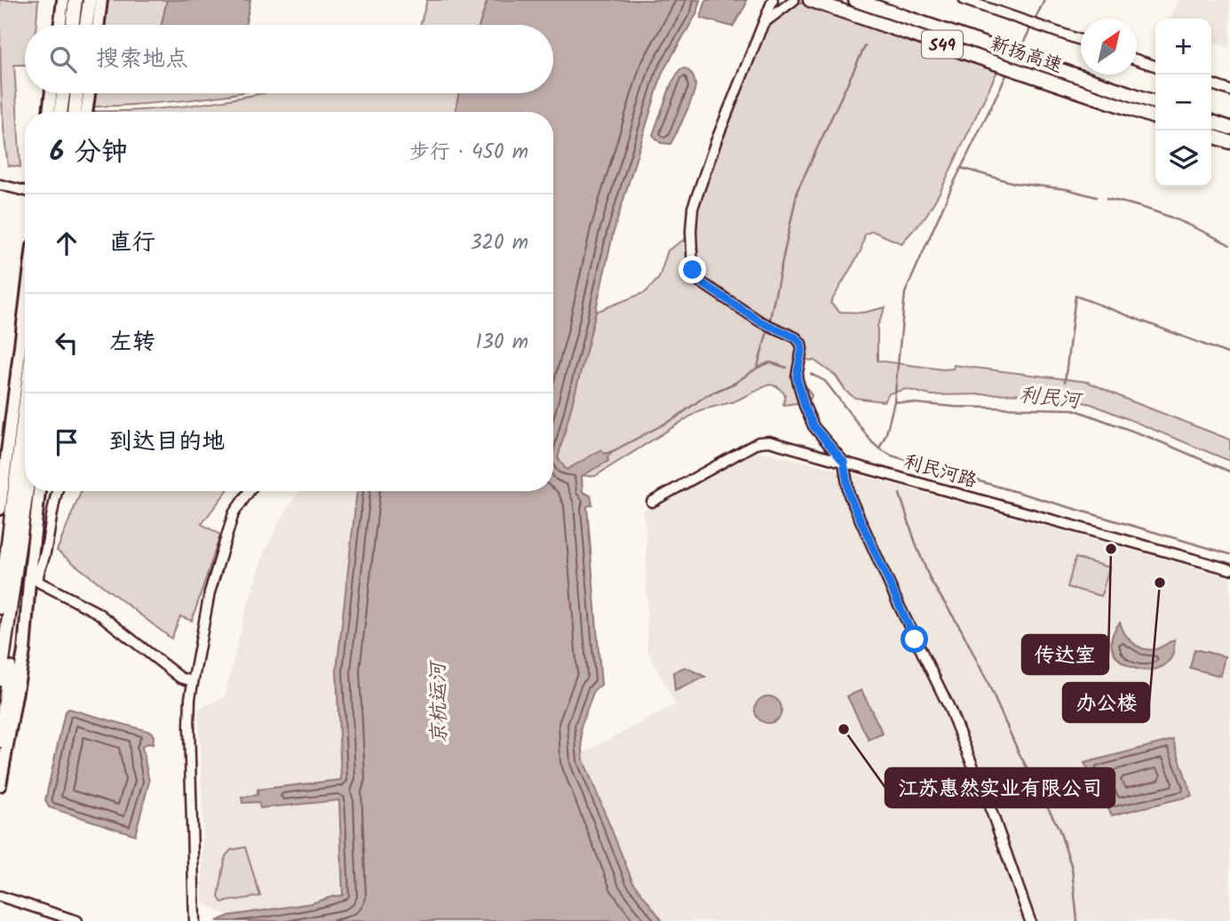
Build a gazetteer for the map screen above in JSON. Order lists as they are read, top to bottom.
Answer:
{
  "streets": {
    "highway": ["S49", "新扬高速"],
    "street": ["利民河路"]
  },
  "water": ["利民河", "京杭运河"],
  "places": ["传达室", "办公楼", "江苏惠然实业有限公司"],
  "north": "top right",
  "page": {
    "map_buttons": ["+", "−"],
    "search": "搜索地点",
    "heading": ["6 分钟", "步行 · 450 m"],
    "list": [
      ["直行", "320 m"],
      ["左转", "130 m"],
      "到达目的地"
    ]
  }
}
